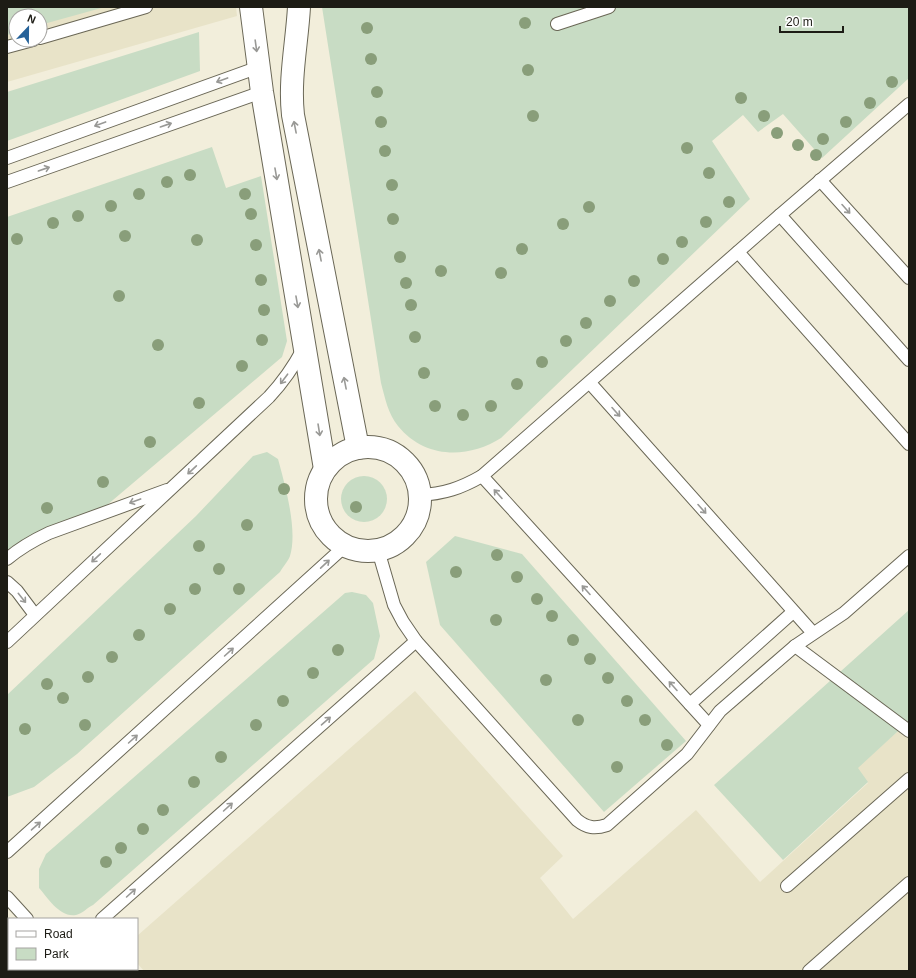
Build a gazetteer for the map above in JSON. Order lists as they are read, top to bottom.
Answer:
{
  "legend": ["Road", "Park"],
  "scale_bar": "20 m",
  "north": "top"
}
